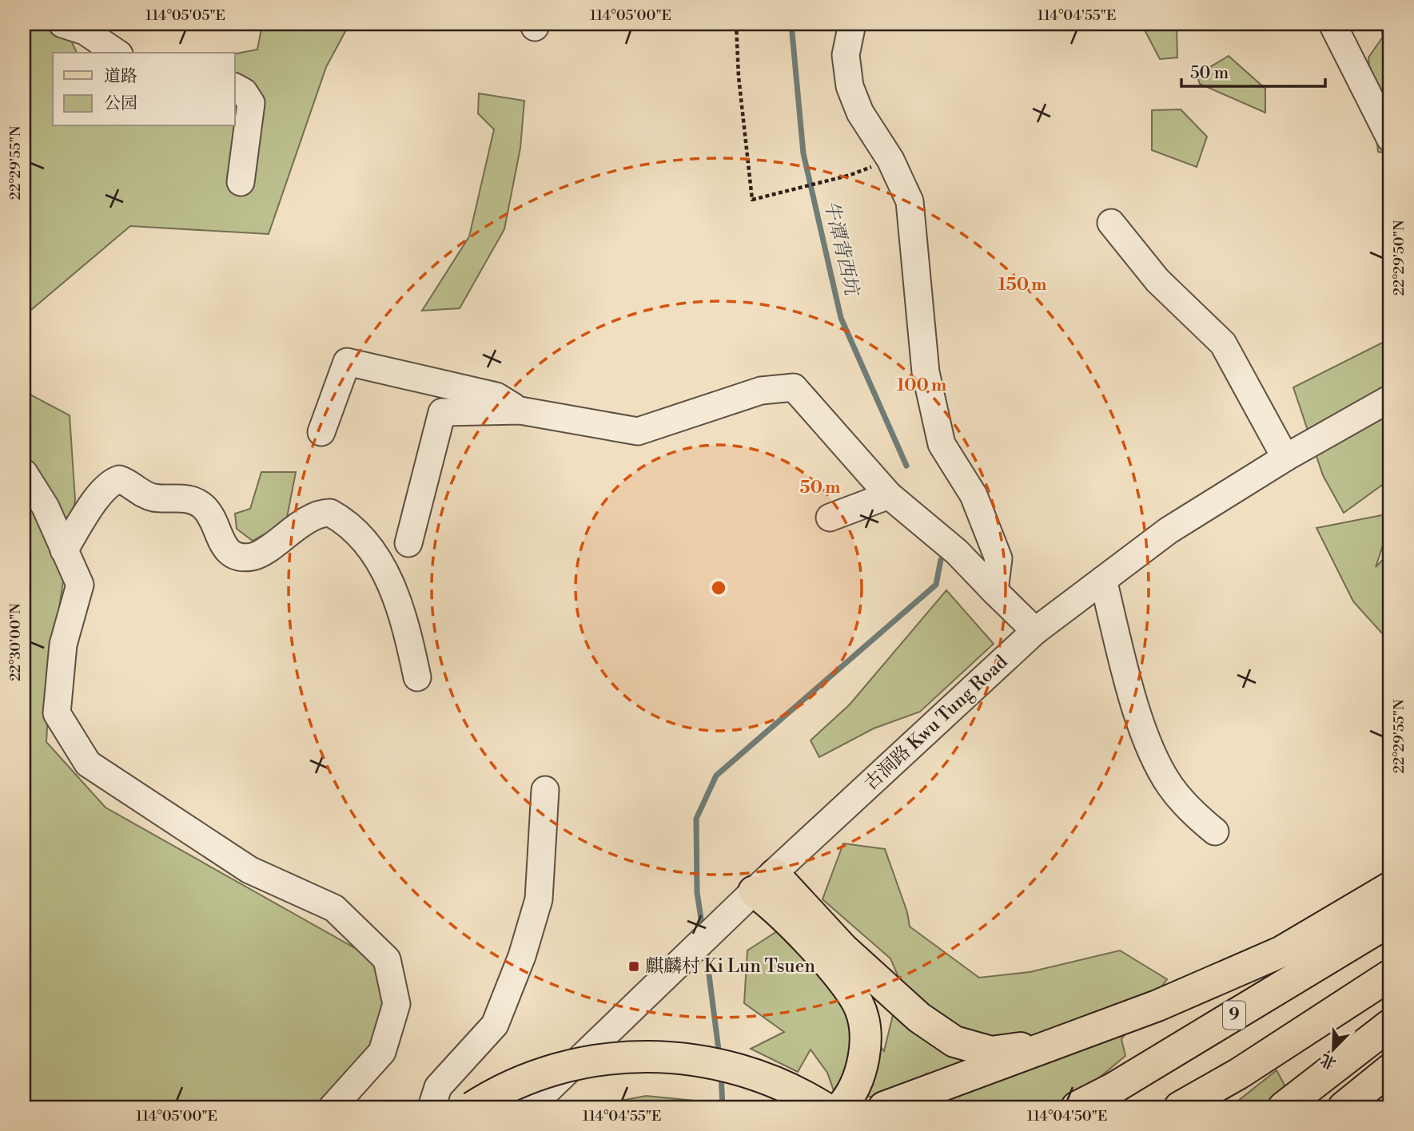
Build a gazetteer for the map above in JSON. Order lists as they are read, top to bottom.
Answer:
{
  "streets": {
    "main road": ["9"],
    "street": ["古洞路 Kwu Tung Road"]
  },
  "water": ["牛潭背西坑"],
  "places": {
    "transit": ["麒麟村 Ki Lun Tsuen"]
  },
  "legend": ["道路", "公园"],
  "scale_bar": "50 m",
  "north": "bottom left",
  "coordinates": [
    "114°05'05\"E",
    "114°05'00\"E",
    "114°04'55\"E",
    "22°29'55\"N",
    "22°29'50\"N",
    "22°30'00\"N",
    "114°04'50\"E"
  ],
  "rings": ["150 m", "100 m", "50 m"]
}
